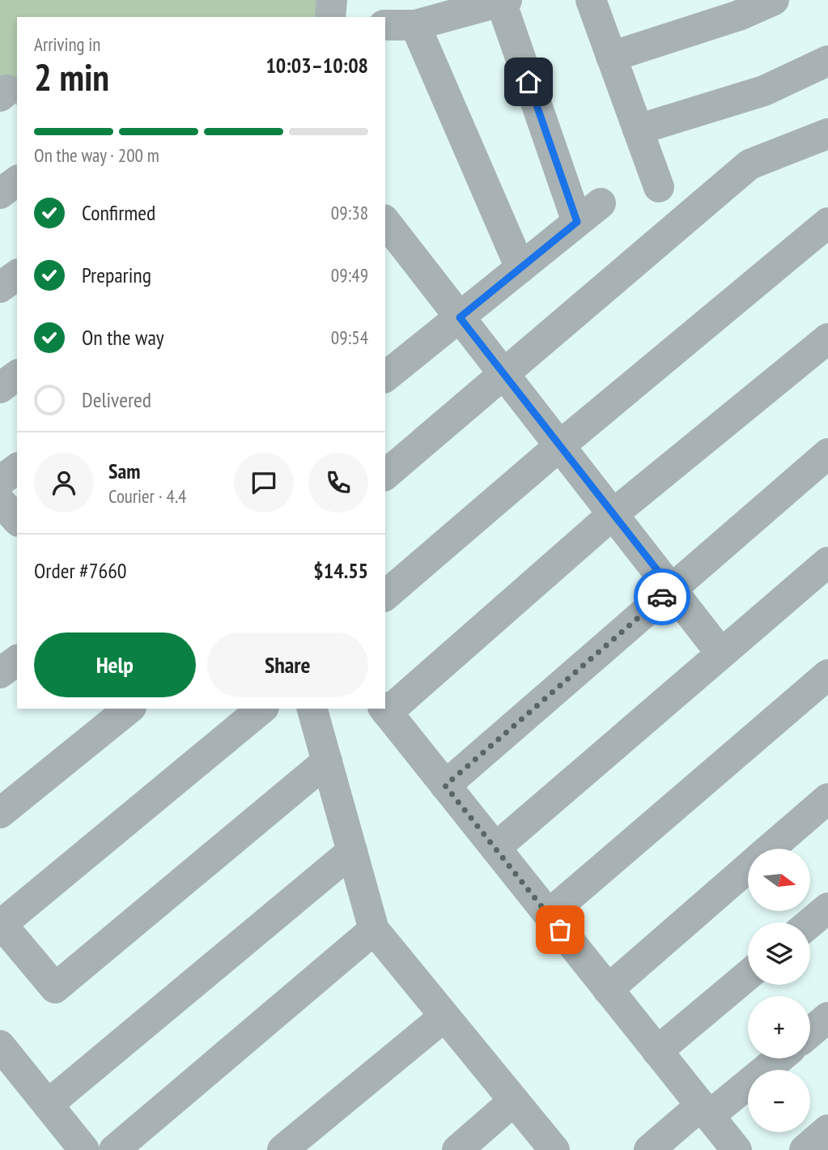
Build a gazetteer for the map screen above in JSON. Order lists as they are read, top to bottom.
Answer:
{
  "north": "right",
  "page": {
    "heading": ["2 min", "Arriving in", "10:03–10:08"],
    "panel": [
      "Sam",
      "Courier · 4.4",
      "Order #7660",
      "$14.55"
    ],
    "bar": "On the way · 200 m",
    "list": [
      ["Confirmed", "09:38"],
      ["Preparing", "09:49"],
      ["On the way", "09:54"],
      "Delivered"
    ],
    "buttons": ["Help", "Share"],
    "map_buttons": ["+", "−"]
  }
}
